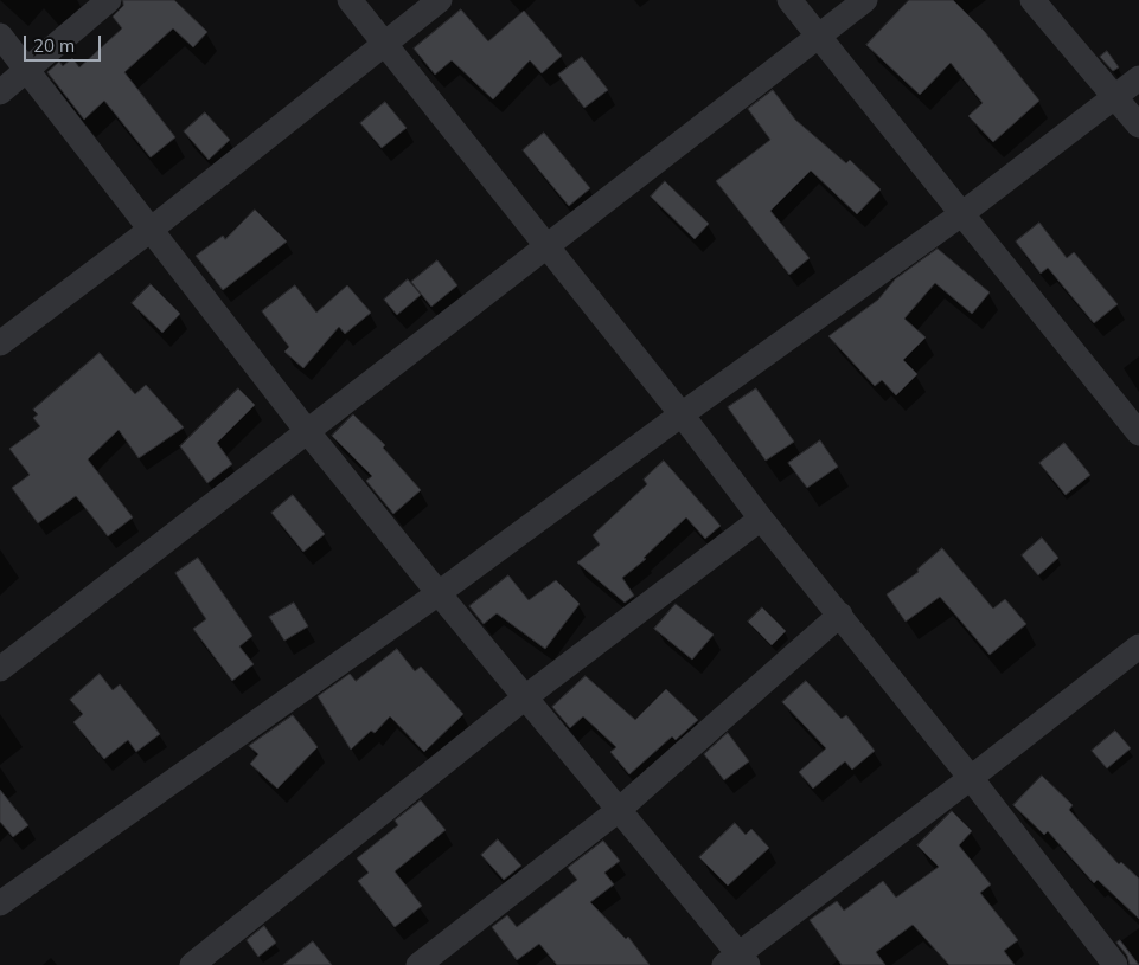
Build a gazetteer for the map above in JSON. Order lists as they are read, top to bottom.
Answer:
{
  "scale_bar": "20 m"
}
